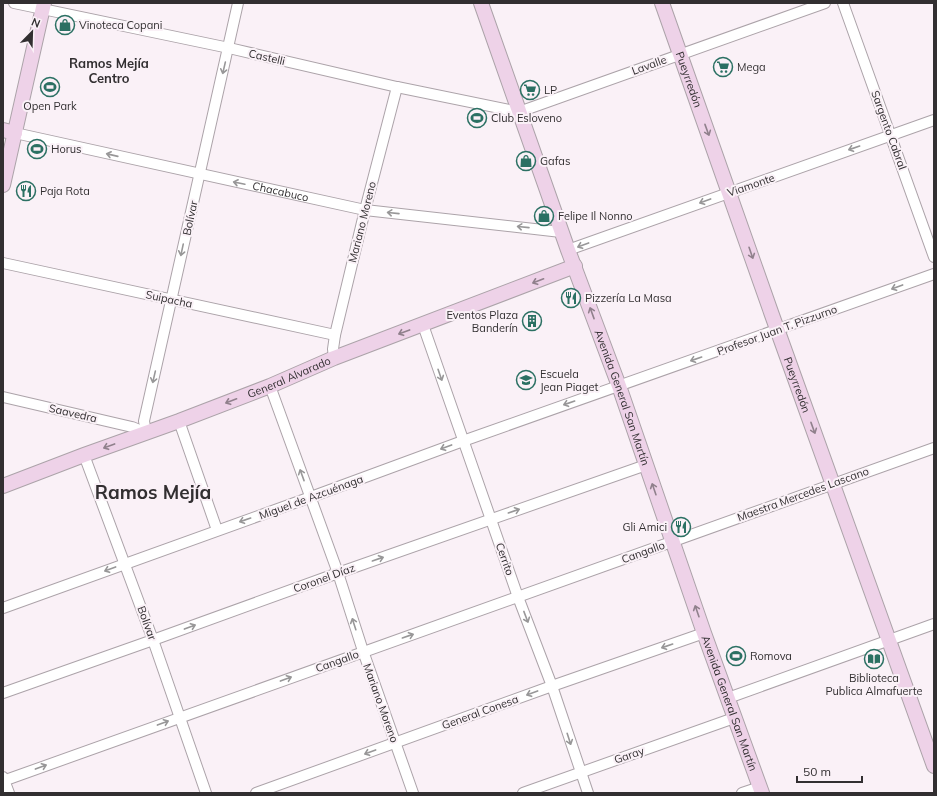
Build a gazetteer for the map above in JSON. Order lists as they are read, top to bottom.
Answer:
{
  "streets": {
    "street": [
      "Castelli",
      "Lavalle",
      "Pueyrredón",
      "Sargento Cabral",
      "Viamonte",
      "Chacabuco",
      "Bolívar",
      "Mariano Moreno",
      "Suipacha",
      "Profesor Juan T. Pizzurno",
      "General Alvarado",
      "Avenida General San Martín",
      "Saavedra",
      "Maestra Mercedes Lascano",
      "Miguel de Azcuénaga",
      "Cangallo",
      "Cerrito",
      "Coronel Díaz",
      "General Conesa",
      "Garay"
    ]
  },
  "crossings": [
    ["Castelli", "Lavalle"],
    ["Castelli", "Bolívar"],
    ["Castelli", "Mariano Moreno"],
    ["Castelli", "Avenida General San Martín"],
    ["Lavalle", "Pueyrredón"],
    ["Lavalle", "Avenida General San Martín"],
    ["Pueyrredón", "Viamonte"],
    ["Pueyrredón", "Profesor Juan T. Pizzurno"],
    ["Pueyrredón", "Maestra Mercedes Lascano"],
    ["Sargento Cabral", "Viamonte"],
    ["Viamonte", "Avenida General San Martín"],
    ["Chacabuco", "Bolívar"],
    ["Chacabuco", "Mariano Moreno"],
    ["Chacabuco", "Avenida General San Martín"],
    ["Bolívar", "Suipacha"],
    ["Bolívar", "General Alvarado"],
    ["Bolívar", "Saavedra"],
    ["Bolívar", "Miguel de Azcuénaga"],
    ["Bolívar", "Cangallo"],
    ["Bolívar", "Coronel Díaz"],
    ["Mariano Moreno", "Suipacha"],
    ["Mariano Moreno", "General Alvarado"],
    ["Mariano Moreno", "Miguel de Azcuénaga"],
    ["Mariano Moreno", "Cangallo"],
    ["Mariano Moreno", "Coronel Díaz"],
    ["Mariano Moreno", "General Conesa"],
    ["Profesor Juan T. Pizzurno", "Avenida General San Martín"],
    ["Profesor Juan T. Pizzurno", "Miguel de Azcuénaga"],
    ["General Alvarado", "Avenida General San Martín"],
    ["General Alvarado", "Saavedra"],
    ["General Alvarado", "Cerrito"],
    ["Avenida General San Martín", "Maestra Mercedes Lascano"],
    ["Avenida General San Martín", "Miguel de Azcuénaga"],
    ["Avenida General San Martín", "Cangallo"],
    ["Avenida General San Martín", "Coronel Díaz"],
    ["Avenida General San Martín", "General Conesa"],
    ["Avenida General San Martín", "Garay"],
    ["Maestra Mercedes Lascano", "Cangallo"],
    ["Miguel de Azcuénaga", "Cerrito"],
    ["Cangallo", "Cerrito"],
    ["Cerrito", "Coronel Díaz"],
    ["Cerrito", "General Conesa"],
    ["Cerrito", "Garay"]
  ],
  "one_way": [
    "Pueyrredón",
    "Viamonte",
    "Chacabuco",
    "Bolívar",
    "Profesor Juan T. Pizzurno",
    "General Alvarado",
    "Avenida General San Martín",
    "Miguel de Azcuénaga",
    "Cangallo",
    "Cerrito",
    "Coronel Díaz",
    "General Conesa"
  ],
  "districts": ["Ramos Mejía Centro", "Ramos Mejía"],
  "places": {
    "shop": ["Vinoteca Copani", "Gafas", "Felipe Il Nonno"],
    "supermarket": ["Mega", "LP"],
    "sports": [
      "Open Park",
      "Club Esloveno",
      "Horus",
      "Romova"
    ],
    "restaurant": ["Paja Rota", "Pizzería La Masa", "Gli Amici"],
    "building": ["Eventos Plaza Banderín"],
    "school or university": ["Escuela Jean Piaget"],
    "library": ["Biblioteca Publica Almafuerte"]
  },
  "scale_bar": "50 m",
  "north": "top right"
}
